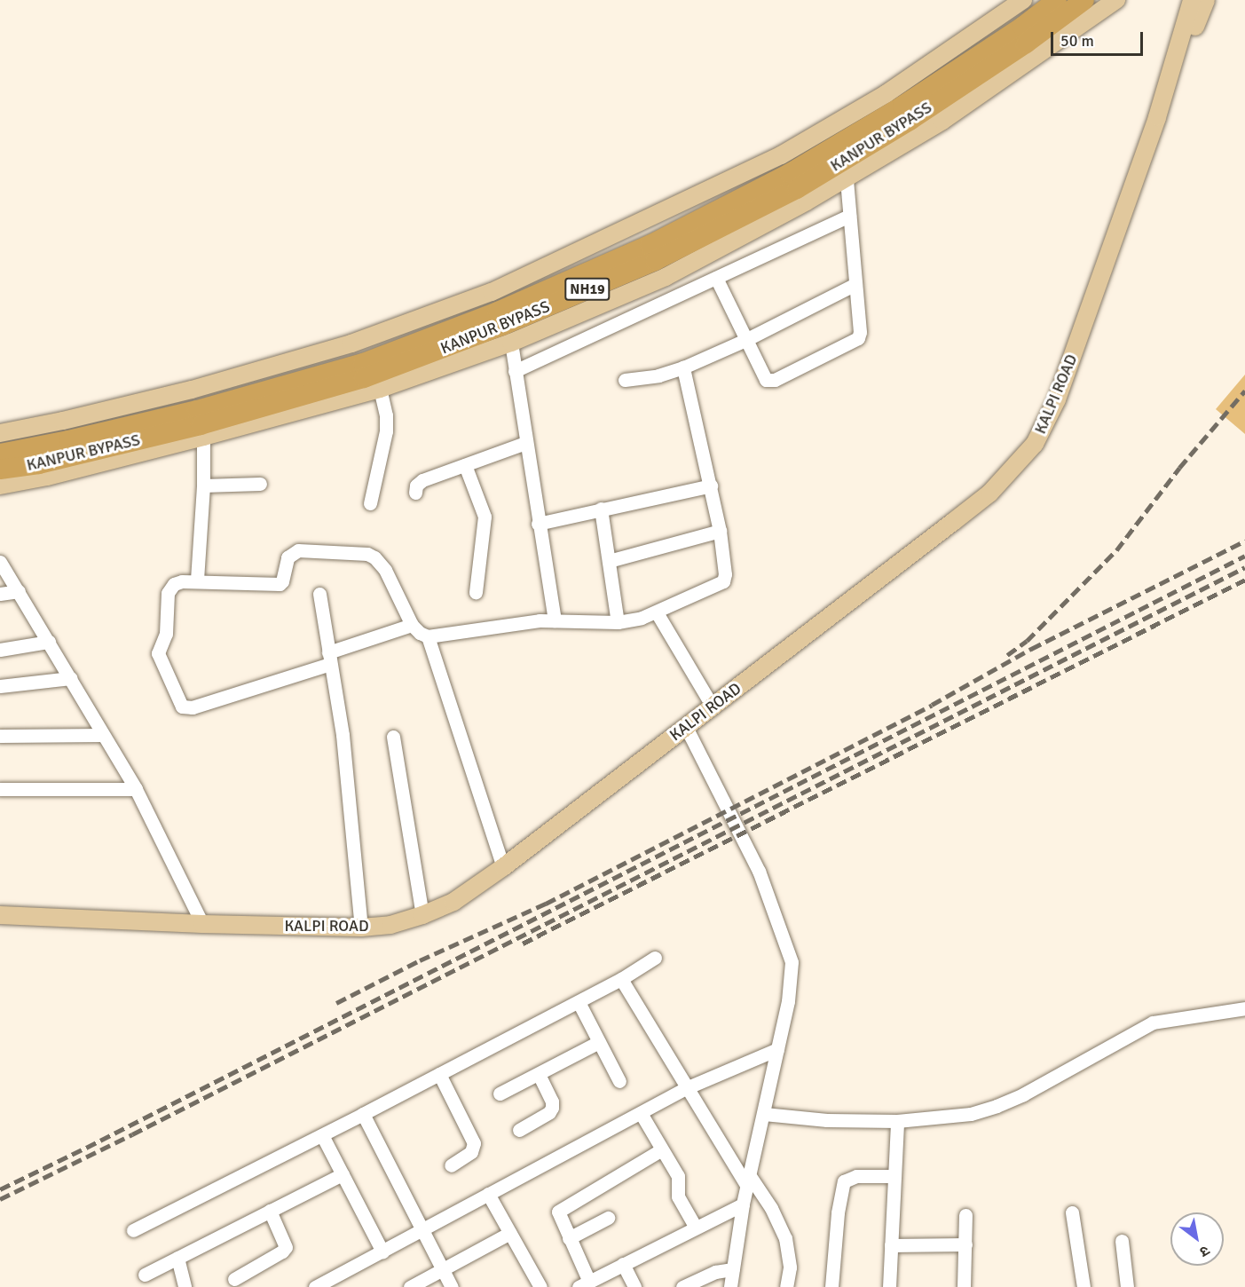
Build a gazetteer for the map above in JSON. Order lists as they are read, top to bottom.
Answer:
{
  "streets": {
    "highway": ["KANPUR BYPASS", "NH19"],
    "main road": ["KALPI ROAD"]
  },
  "scale_bar": "50 m",
  "north": "bottom right"
}
